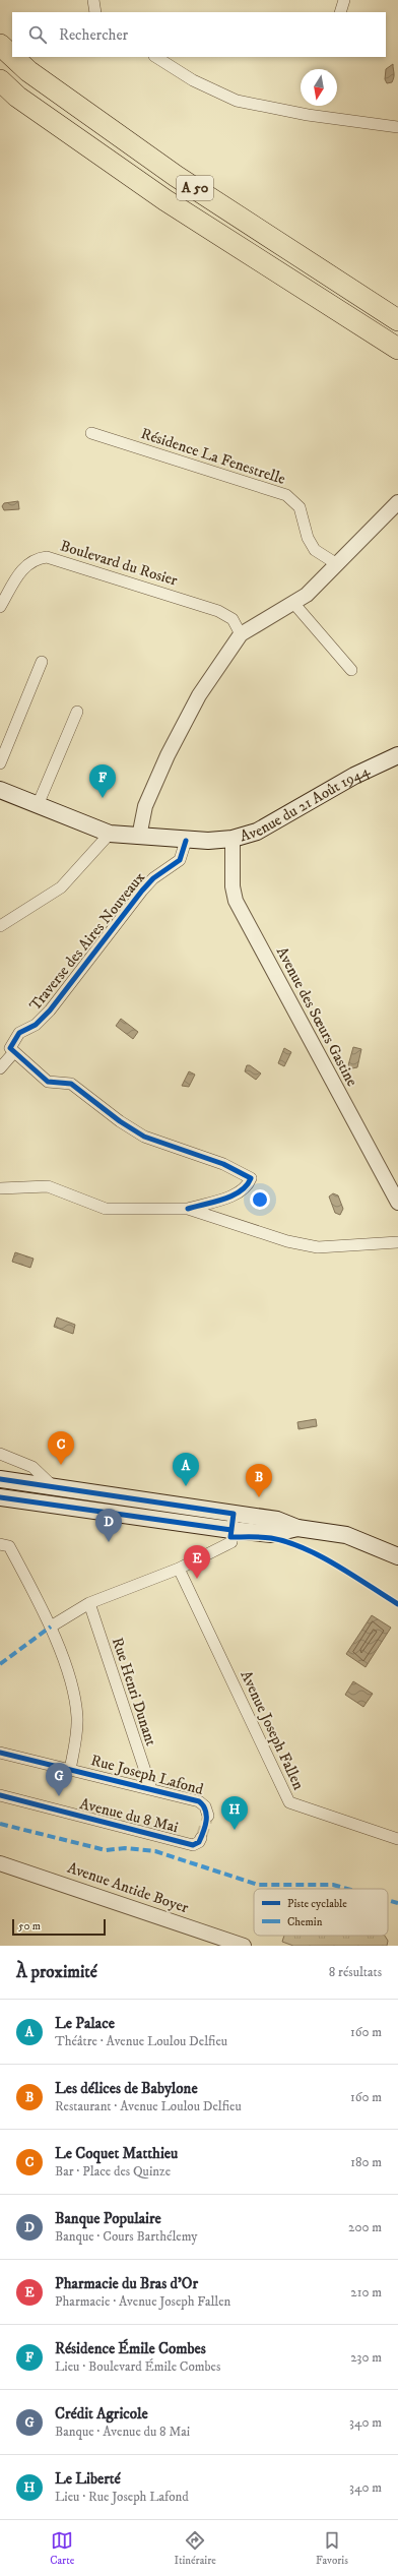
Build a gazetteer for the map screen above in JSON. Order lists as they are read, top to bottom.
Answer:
{
  "streets": {
    "highway": ["A 50"],
    "main road": ["Avenue du 21 Août 1944"],
    "street": [
      "Résidence La Fenestrelle",
      "Boulevard du Rosier",
      "Traverse des Aires Nouveaux",
      "Avenue des Sœurs Gastine",
      "Rue Henri Dunant",
      "Avenue Joseph Fallen",
      "Rue Joseph Lafond",
      "Avenue du 8 Mai",
      "Avenue Antide Boyer"
    ]
  },
  "crossings": [
    ["Avenue du 21 Août 1944", "Traverse des Aires Nouveaux"],
    ["Avenue du 21 Août 1944", "Avenue des Sœurs Gastine"],
    ["Rue Henri Dunant", "Rue Joseph Lafond"]
  ],
  "legend": ["Piste cyclable", "Chemin"],
  "scale_bar": "50 m",
  "north": "bottom",
  "page": {
    "search": "Rechercher",
    "pins": [
      "F",
      "C",
      "A",
      "B",
      "D",
      "E",
      "G",
      "H"
    ],
    "scale": "50 m",
    "heading": ["À proximité", "8 résultats"],
    "list": [
      {
        "mark": "A",
        "name": "Le Palace",
        "note": "Théâtre · Avenue Loulou Delfieu",
        "value": "160 m"
      },
      {
        "mark": "B",
        "name": "Les délices de Babylone",
        "note": "Restaurant · Avenue Loulou Delfieu",
        "value": "160 m"
      },
      {
        "mark": "C",
        "name": "Le Coquet Matthieu",
        "note": "Bar · Place des Quinze",
        "value": "180 m"
      },
      {
        "mark": "D",
        "name": "Banque Populaire",
        "note": "Banque · Cours Barthélemy",
        "value": "200 m"
      },
      {
        "mark": "E",
        "name": "Pharmacie du Bras d'Or",
        "note": "Pharmacie · Avenue Joseph Fallen",
        "value": "210 m"
      },
      {
        "mark": "F",
        "name": "Résidence Émile Combes",
        "note": "Lieu · Boulevard Émile Combes",
        "value": "230 m"
      },
      {
        "mark": "G",
        "name": "Crédit Agricole",
        "note": "Banque · Avenue du 8 Mai",
        "value": "340 m"
      },
      {
        "mark": "H",
        "name": "Le Liberté",
        "note": "Lieu · Rue Joseph Lafond",
        "value": "340 m"
      }
    ],
    "nav": ["Carte", "Itinéraire", "Favoris"]
  }
}
